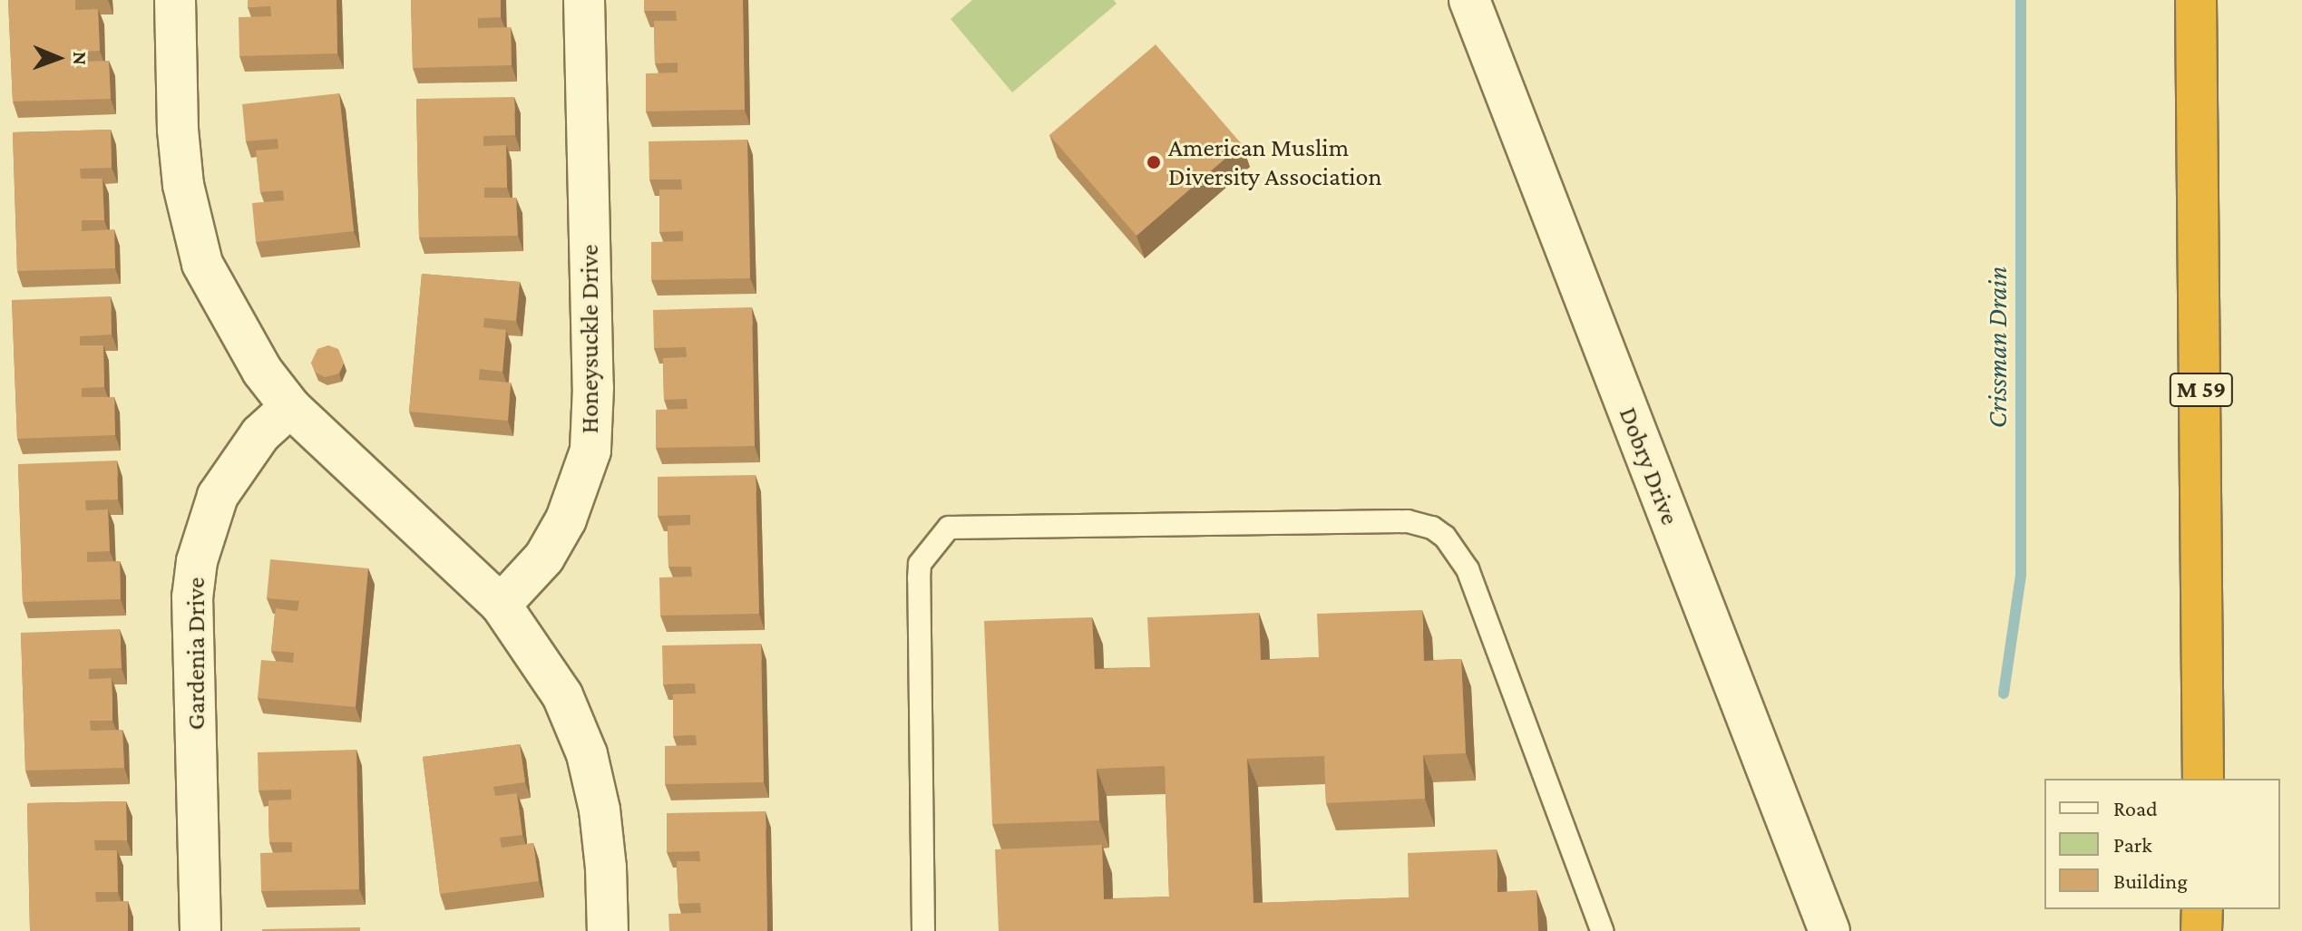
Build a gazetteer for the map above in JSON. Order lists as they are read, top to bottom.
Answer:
{
  "streets": {
    "highway": ["M 59"],
    "street": ["Honeysuckle Drive", "Dobry Drive", "Gardenia Drive"]
  },
  "water": ["Crissman Drain"],
  "places": ["American Muslim Diversity Association"],
  "legend": ["Road", "Park", "Building"],
  "north": "right"
}
